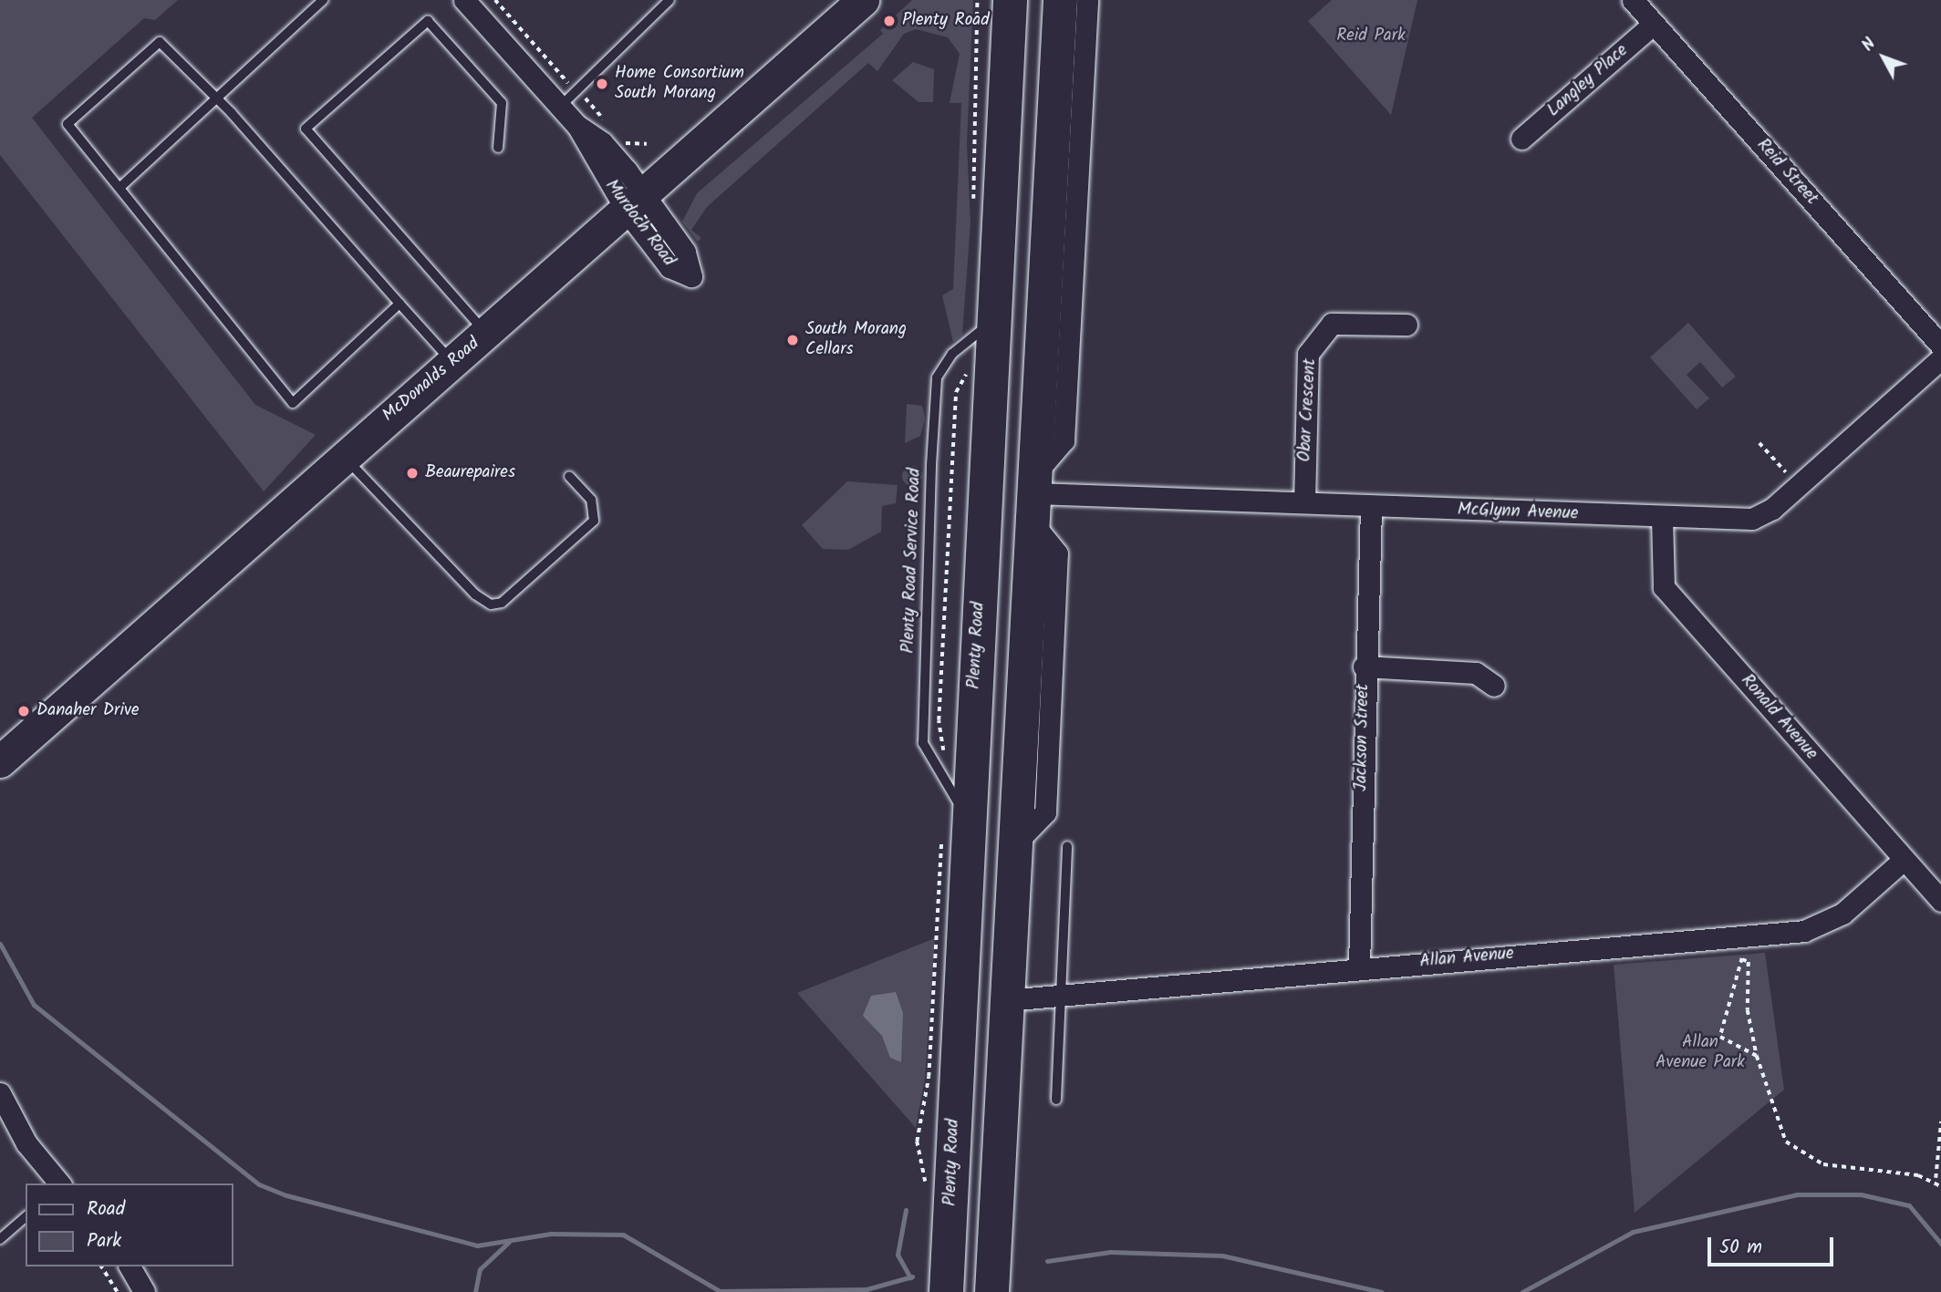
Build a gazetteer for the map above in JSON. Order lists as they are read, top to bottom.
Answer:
{
  "streets": {
    "highway": ["Plenty Road"],
    "main road": ["McDonalds Road"],
    "street": [
      "Langley Place",
      "Reid Street",
      "Murdoch Road",
      "Obar Crescent",
      "McGlynn Avenue",
      "Ronald Avenue",
      "Jackson Street",
      "Allan Avenue"
    ],
    "lane": ["Plenty Road Service Road"]
  },
  "crossings": [
    ["Langley Place", "Reid Street"],
    ["Murdoch Road", "McDonalds Road"],
    ["Obar Crescent", "McGlynn Avenue"],
    ["McGlynn Avenue", "Ronald Avenue"],
    ["McGlynn Avenue", "Jackson Street"],
    ["Plenty Road Service Road", "Plenty Road"],
    ["Ronald Avenue", "Allan Avenue"],
    ["Jackson Street", "Allan Avenue"]
  ],
  "parks": ["Reid Park", "Allan Avenue Park"],
  "places": [
    "Plenty Road",
    "Home Consortium South Morang",
    "South Morang Cellars",
    "Beaurepaires",
    "Danaher Drive"
  ],
  "legend": ["Road", "Park"],
  "scale_bar": "50 m",
  "north": "top left"
}
